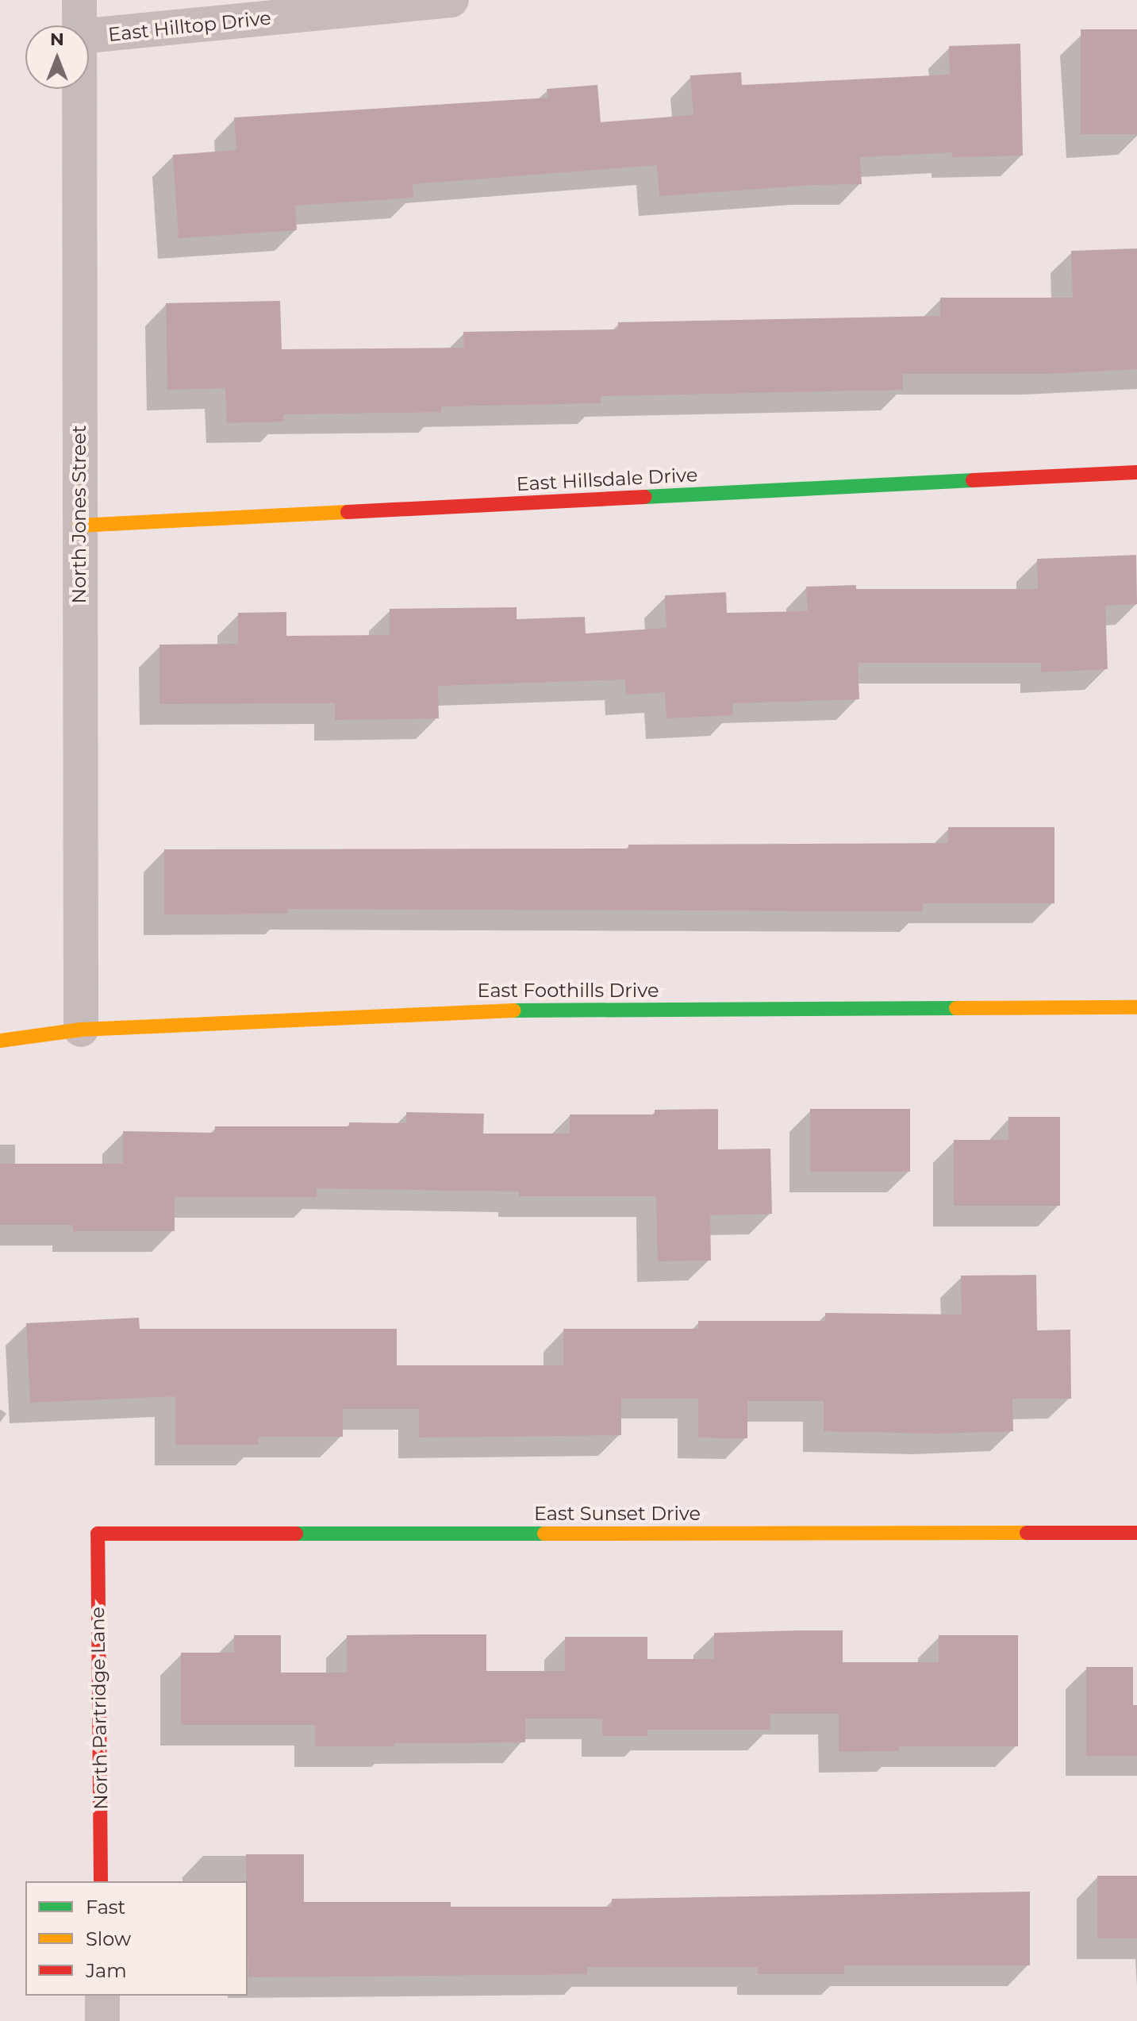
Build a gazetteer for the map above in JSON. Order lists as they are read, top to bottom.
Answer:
{
  "streets": {
    "street": [
      "East Hilltop Drive",
      "East Hillsdale Drive",
      "North Jones Street",
      "East Foothills Drive",
      "East Sunset Drive",
      "North Partridge Lane"
    ]
  },
  "crossings": [
    ["East Hillsdale Drive", "North Jones Street"],
    ["North Jones Street", "East Foothills Drive"],
    ["East Sunset Drive", "North Partridge Lane"]
  ],
  "legend": ["Fast", "Slow", "Jam"],
  "north": "top"
}
